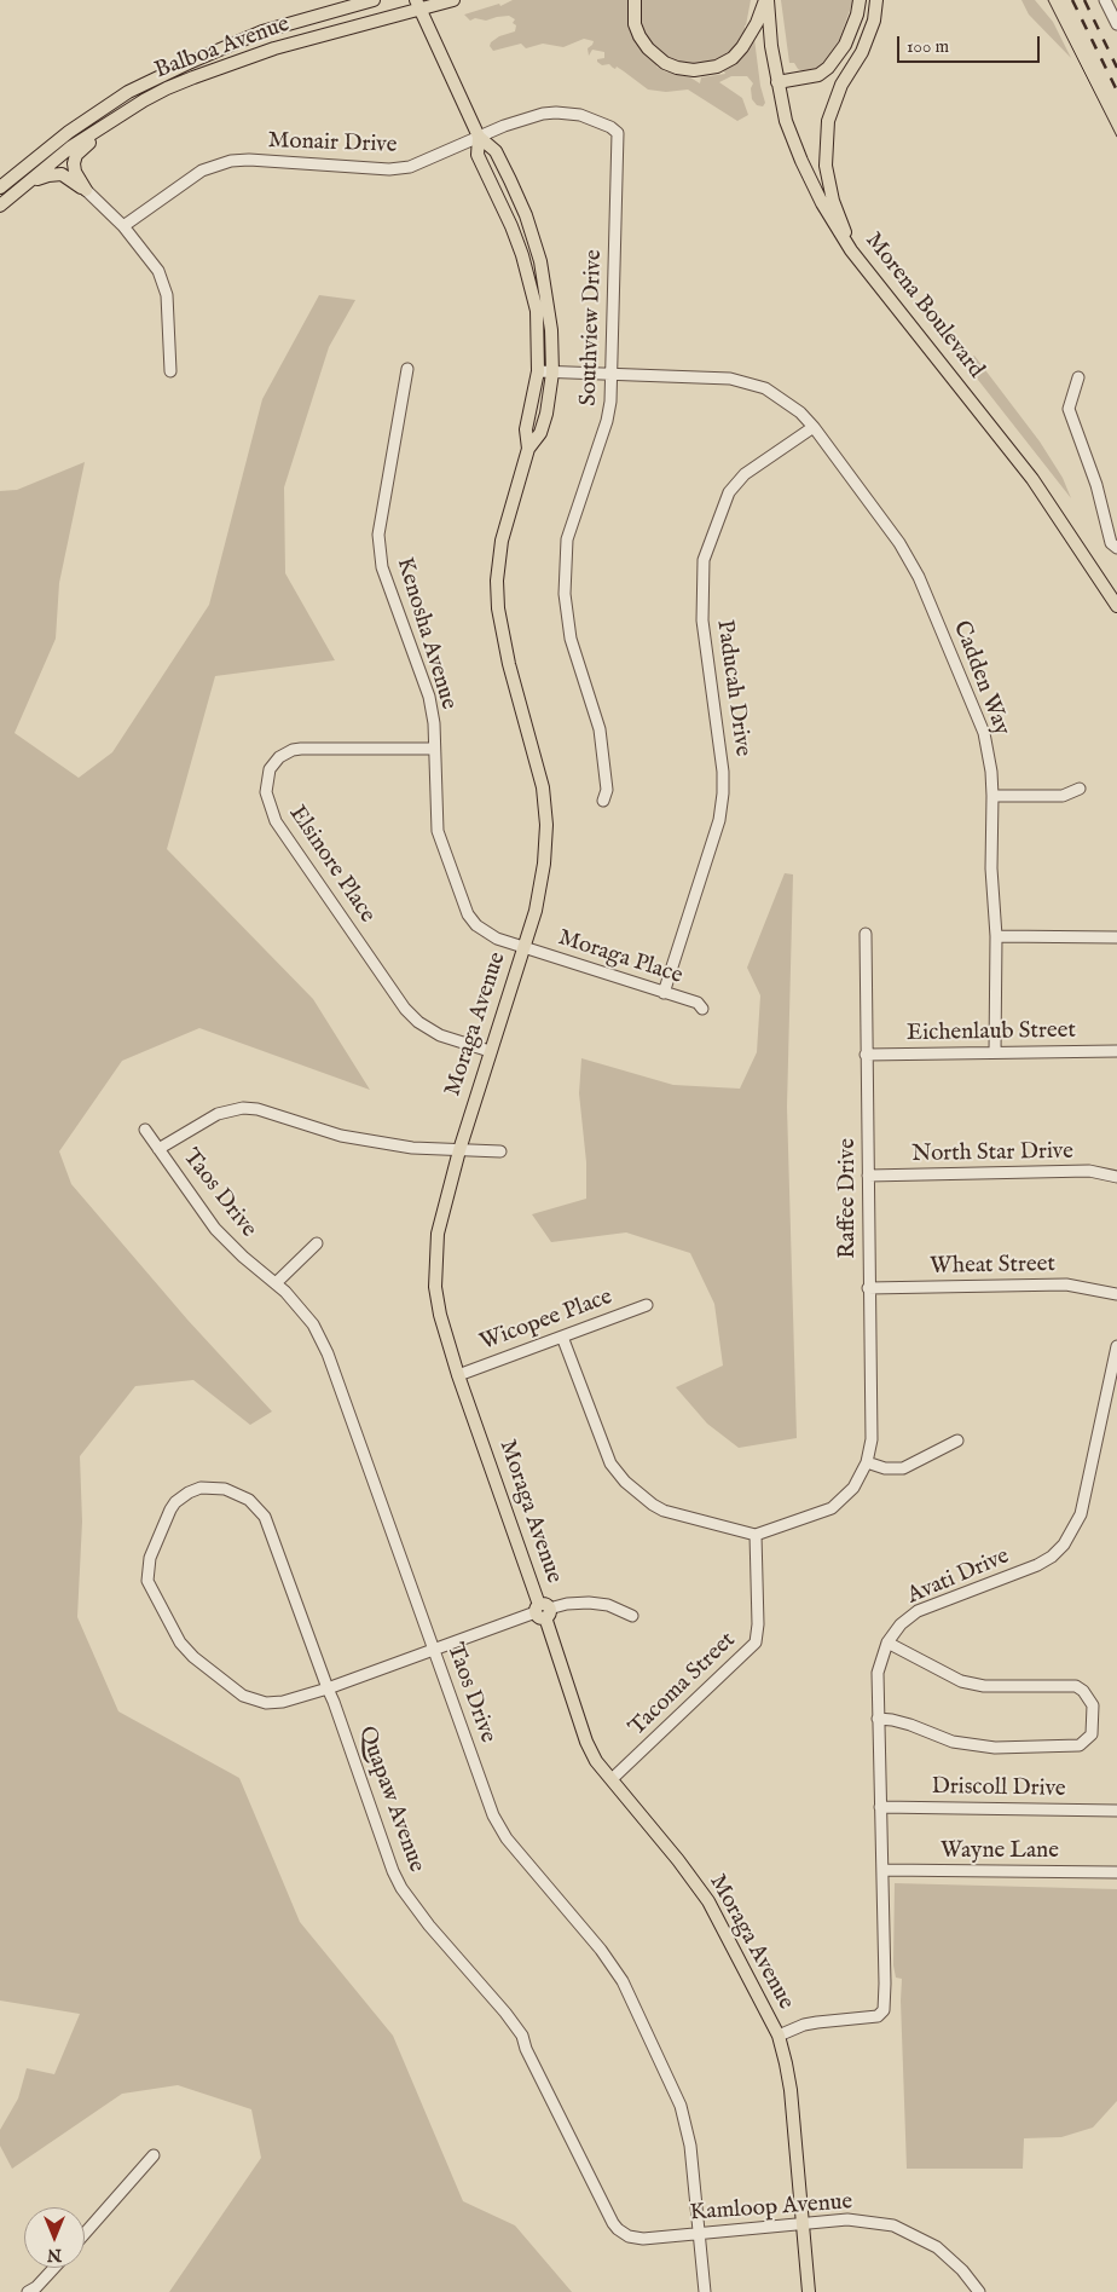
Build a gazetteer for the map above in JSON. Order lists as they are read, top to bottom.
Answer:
{
  "streets": {
    "main road": ["Balboa Avenue", "Morena Boulevard", "Moraga Avenue"],
    "street": [
      "Monair Drive",
      "Southview Drive",
      "Kenosha Avenue",
      "Cadden Way",
      "Paducah Drive",
      "Elsinore Place",
      "Moraga Place",
      "Eichenlaub Street",
      "North Star Drive",
      "Taos Drive",
      "Raffee Drive",
      "Wheat Street",
      "Wicopee Place",
      "Avati Drive",
      "Tacoma Street",
      "Driscoll Drive",
      "Quapaw Avenue",
      "Wayne Lane",
      "Kamloop Avenue"
    ]
  },
  "crossings": [
    ["Balboa Avenue", "Moraga Avenue"],
    ["Monair Drive", "Southview Drive"],
    ["Monair Drive", "Moraga Avenue"],
    ["Southview Drive", "Cadden Way"],
    ["Kenosha Avenue", "Elsinore Place"],
    ["Kenosha Avenue", "Moraga Place"],
    ["Kenosha Avenue", "Moraga Avenue"],
    ["Cadden Way", "Paducah Drive"],
    ["Cadden Way", "Moraga Avenue"],
    ["Cadden Way", "Eichenlaub Street"],
    ["Paducah Drive", "Moraga Place"],
    ["Elsinore Place", "Moraga Avenue"],
    ["Moraga Place", "Moraga Avenue"],
    ["Moraga Avenue", "Wicopee Place"],
    ["Moraga Avenue", "Avati Drive"],
    ["Moraga Avenue", "Tacoma Street"],
    ["Moraga Avenue", "Kamloop Avenue"],
    ["Eichenlaub Street", "Raffee Drive"],
    ["North Star Drive", "Raffee Drive"],
    ["Taos Drive", "Kamloop Avenue"],
    ["Raffee Drive", "Wheat Street"],
    ["Raffee Drive", "Tacoma Street"],
    ["Avati Drive", "Driscoll Drive"],
    ["Avati Drive", "Wayne Lane"],
    ["Quapaw Avenue", "Kamloop Avenue"]
  ],
  "scale_bar": "100 m",
  "north": "bottom"
}
